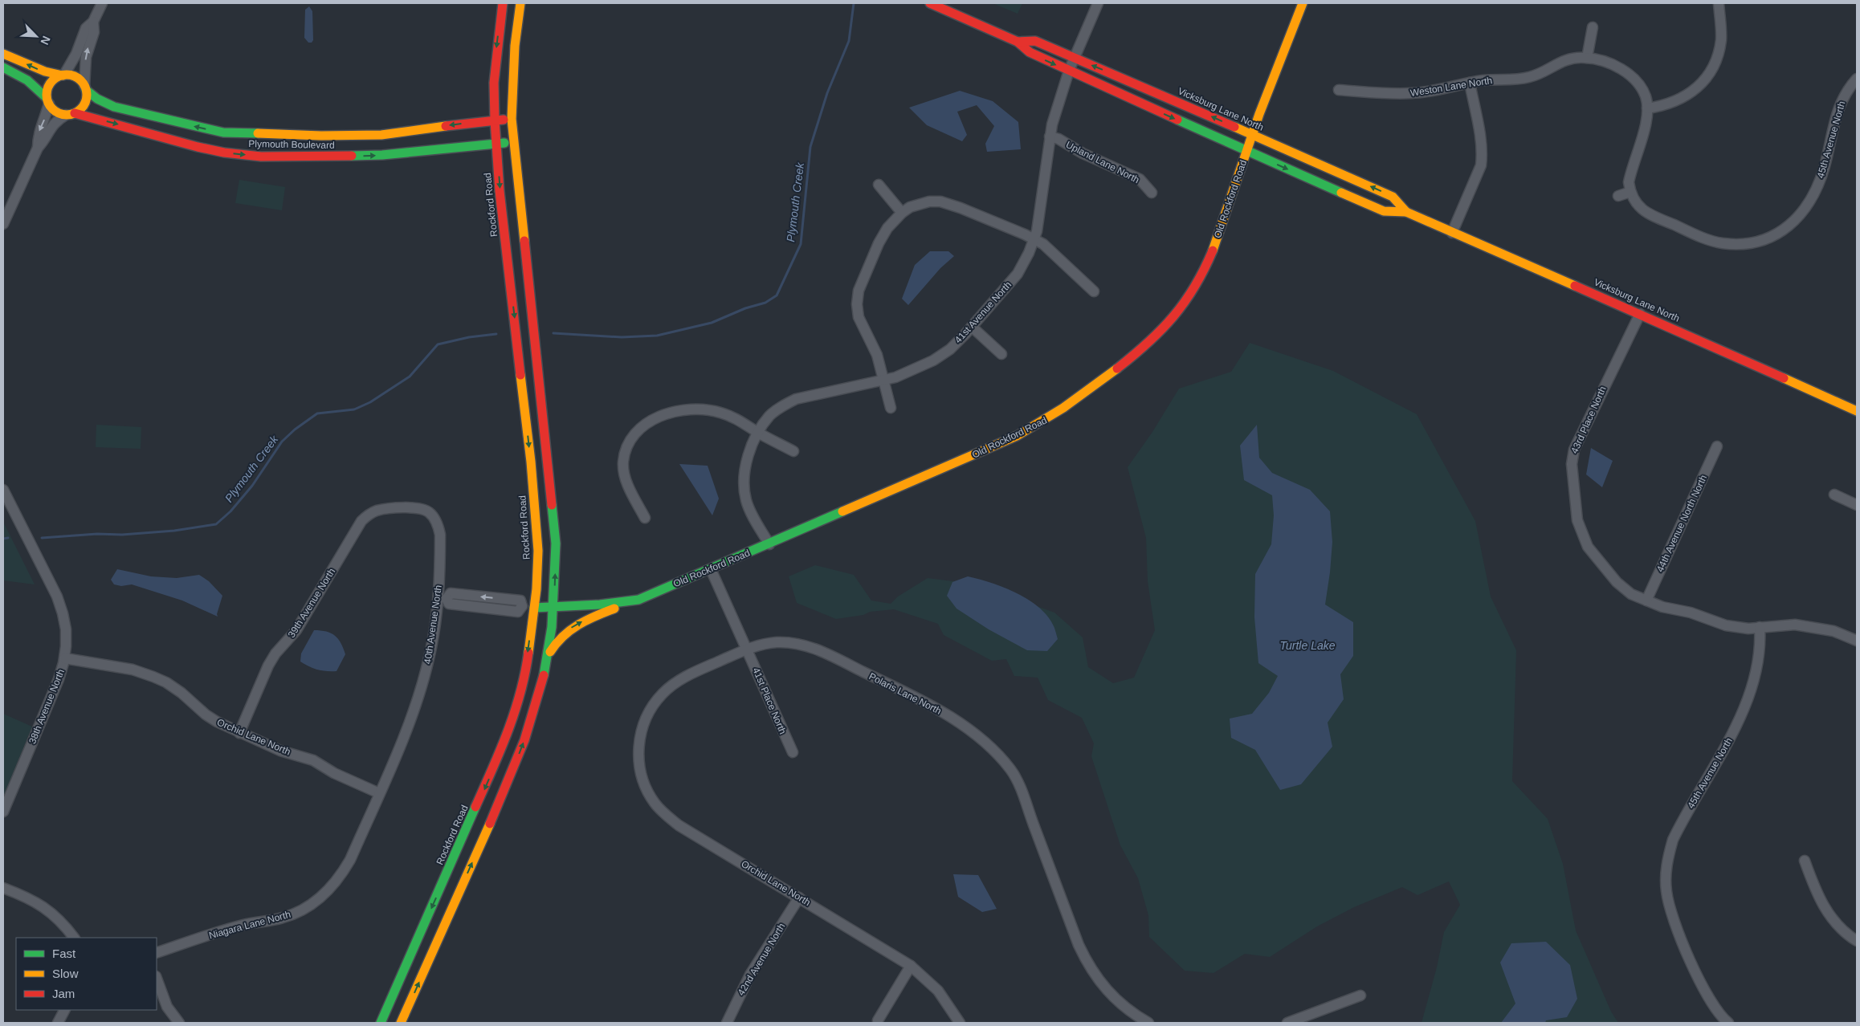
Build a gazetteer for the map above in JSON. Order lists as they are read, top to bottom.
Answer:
{
  "streets": {
    "main road": [
      "Vicksburg Lane North",
      "Plymouth Boulevard",
      "Old Rockford Road",
      "Rockford Road"
    ],
    "street": [
      "Weston Lane North",
      "45th Avenue North",
      "Upland Lane North",
      "41st Avenue North",
      "43rd Place North",
      "44th Avenue North North",
      "39th Avenue North",
      "40th Avenue North",
      "Polaris Lane North",
      "41st Place North",
      "38th Avenue North",
      "Orchid Lane North",
      "Niagara Lane North",
      "42nd Avenue North"
    ]
  },
  "crossings": [
    ["Weston Lane North", "45th Avenue North"],
    ["Vicksburg Lane North", "Old Rockford Road"],
    ["Vicksburg Lane North", "41st Avenue North"],
    ["Vicksburg Lane North", "43rd Place North"],
    ["45th Avenue North", "43rd Place North"],
    ["Plymouth Boulevard", "Rockford Road"],
    ["Upland Lane North", "41st Avenue North"],
    ["Old Rockford Road", "Rockford Road"],
    ["Old Rockford Road", "41st Avenue North"],
    ["Old Rockford Road", "40th Avenue North"],
    ["43rd Place North", "44th Avenue North North"],
    ["39th Avenue North", "40th Avenue North"],
    ["39th Avenue North", "Orchid Lane North"],
    ["40th Avenue North", "Orchid Lane North"],
    ["40th Avenue North", "Niagara Lane North"],
    ["Polaris Lane North", "41st Place North"],
    ["Polaris Lane North", "Orchid Lane North"],
    ["41st Place North", "Orchid Lane North"],
    ["38th Avenue North", "Orchid Lane North"],
    ["Orchid Lane North", "42nd Avenue North"]
  ],
  "water": ["Plymouth Creek", "Turtle Lake"],
  "legend": ["Fast", "Slow", "Jam"],
  "north": "bottom right"
}
